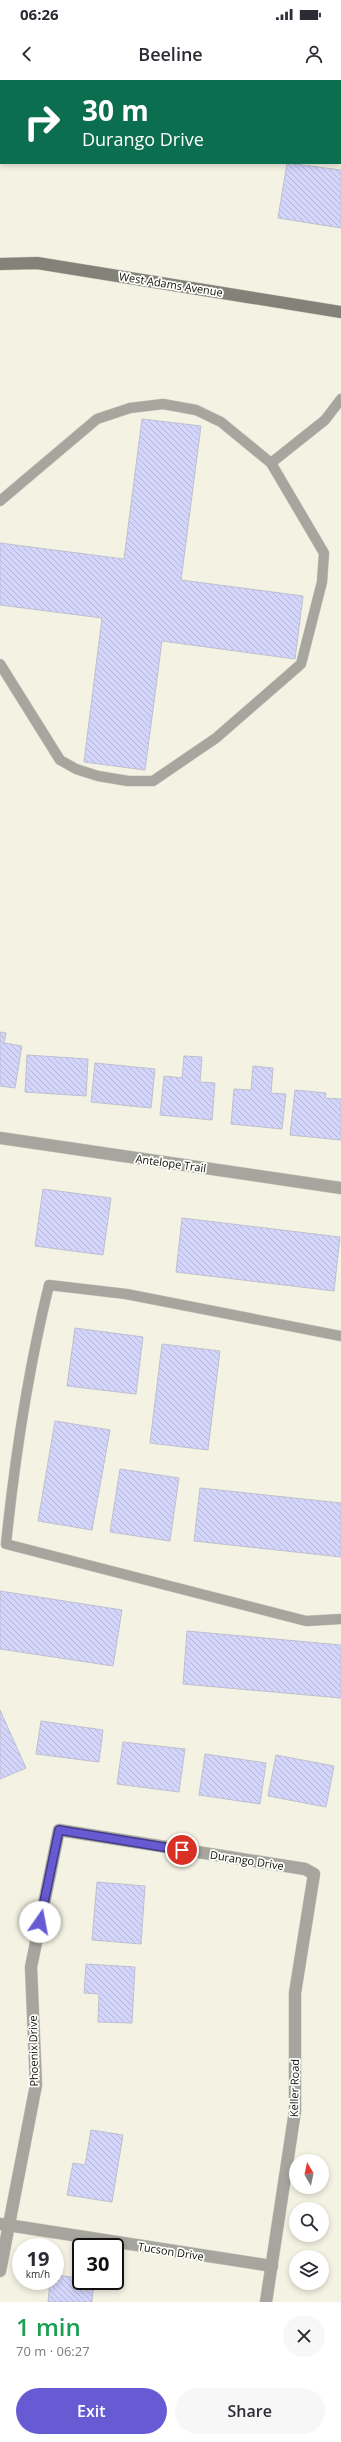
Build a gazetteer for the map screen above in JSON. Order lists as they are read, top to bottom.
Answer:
{
  "streets": {
    "main road": ["West Adams Avenue"],
    "street": [
      "Antelope Trail",
      "Durango Drive",
      "Phoenix Drive",
      "Keller Road",
      "Tucson Drive"
    ]
  },
  "crossings": [
    ["Durango Drive", "Phoenix Drive"],
    ["Durango Drive", "Keller Road"],
    ["Phoenix Drive", "Tucson Drive"],
    ["Keller Road", "Tucson Drive"]
  ],
  "north": "top",
  "page": {
    "status": "06:26",
    "header": "Beeline",
    "turn": ["30 m", "Durango Drive"],
    "speed": "19 km/h",
    "limit": "30",
    "heading": ["1 min", "70 m · 06:27"],
    "buttons": ["Exit", "Share"]
  }
}
